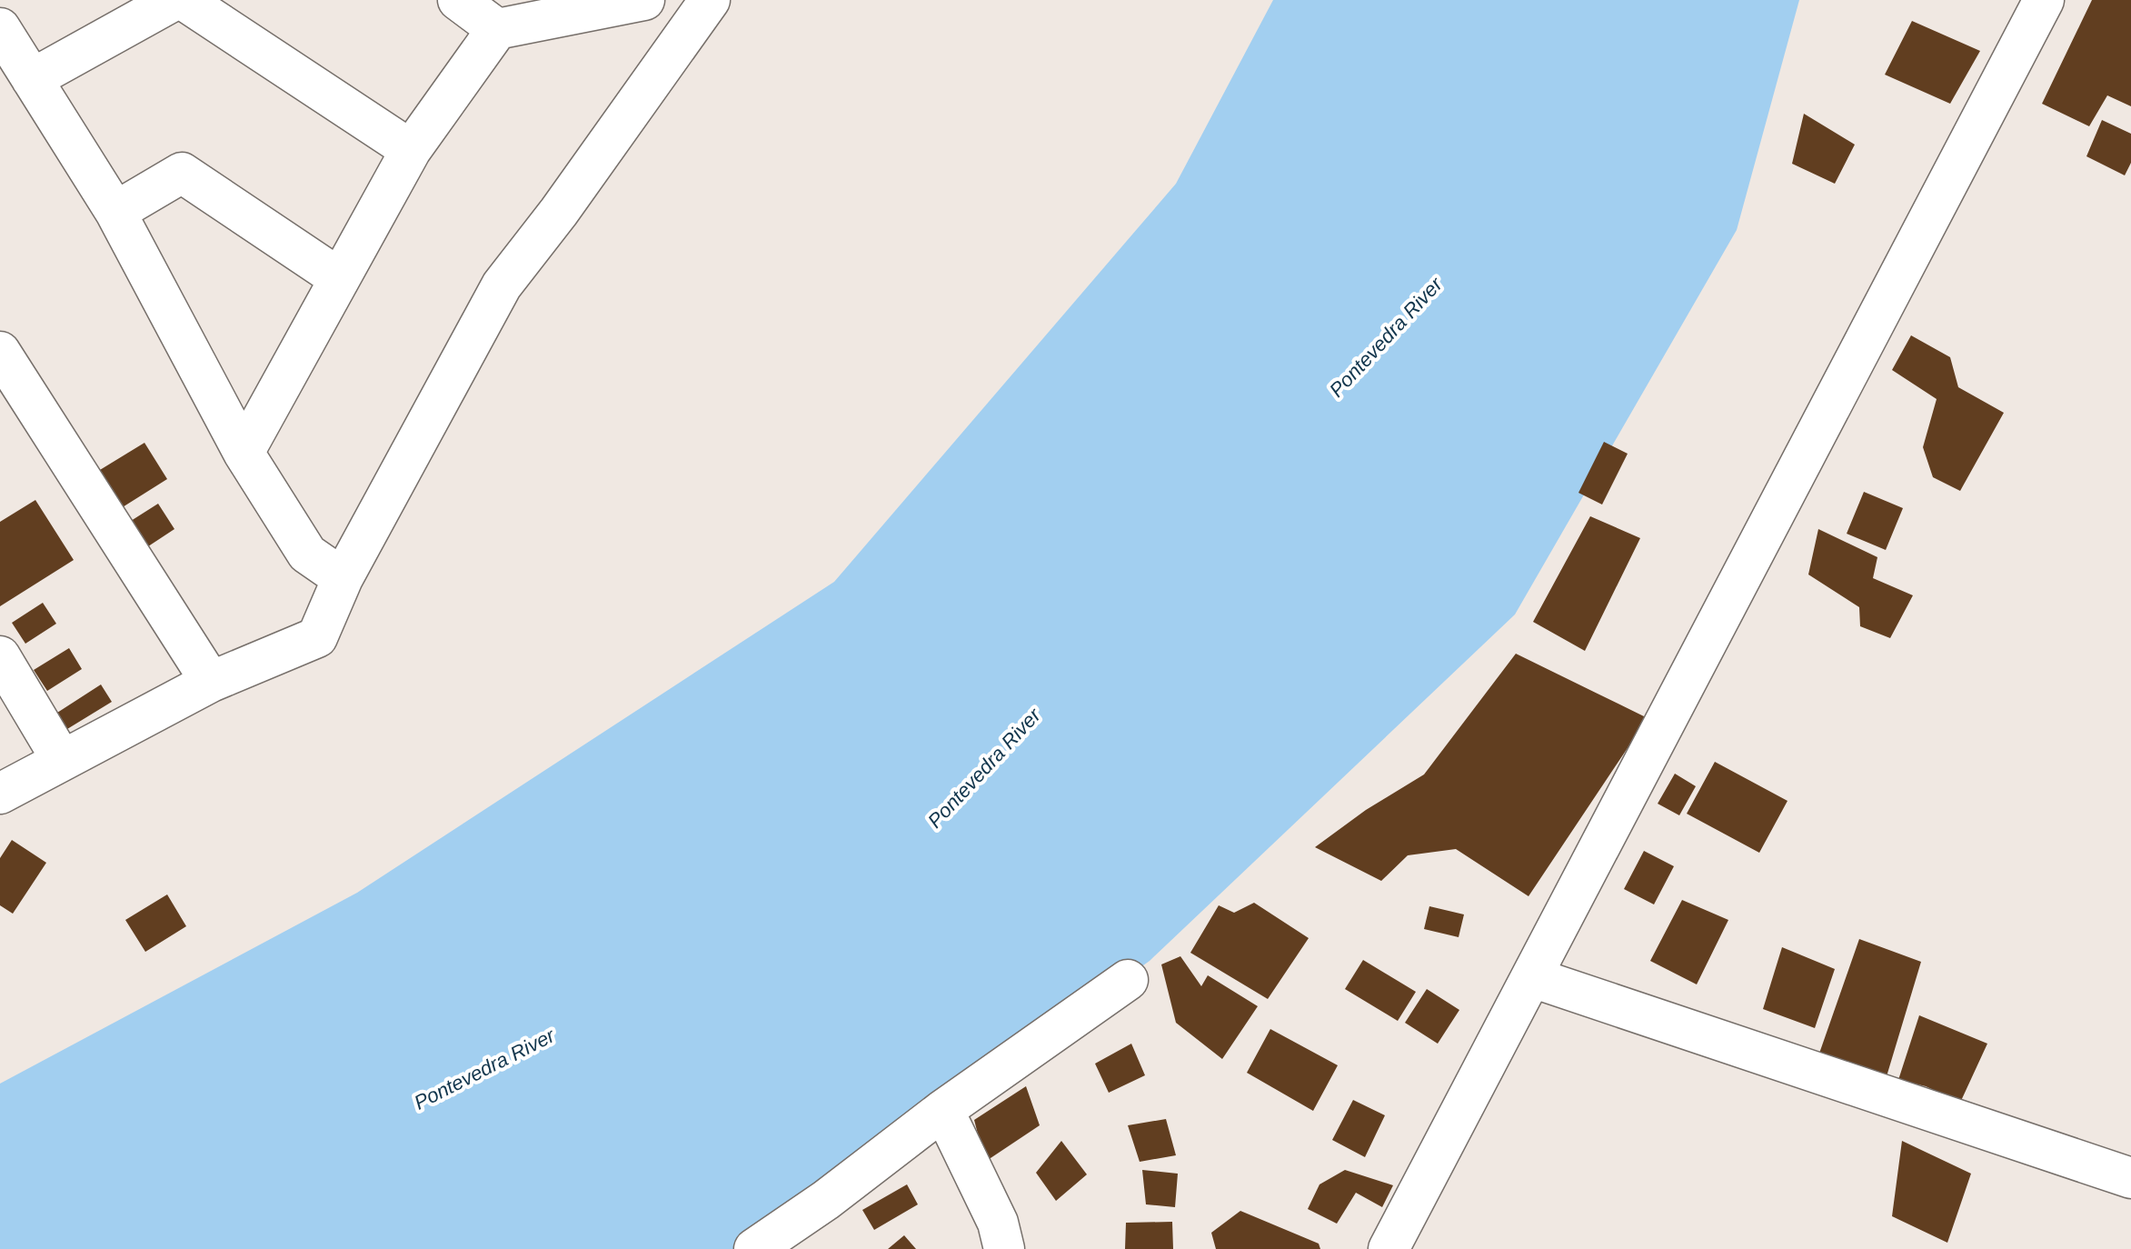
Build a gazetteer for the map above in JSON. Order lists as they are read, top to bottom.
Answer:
{
  "water": ["Pontevedra River"]
}
